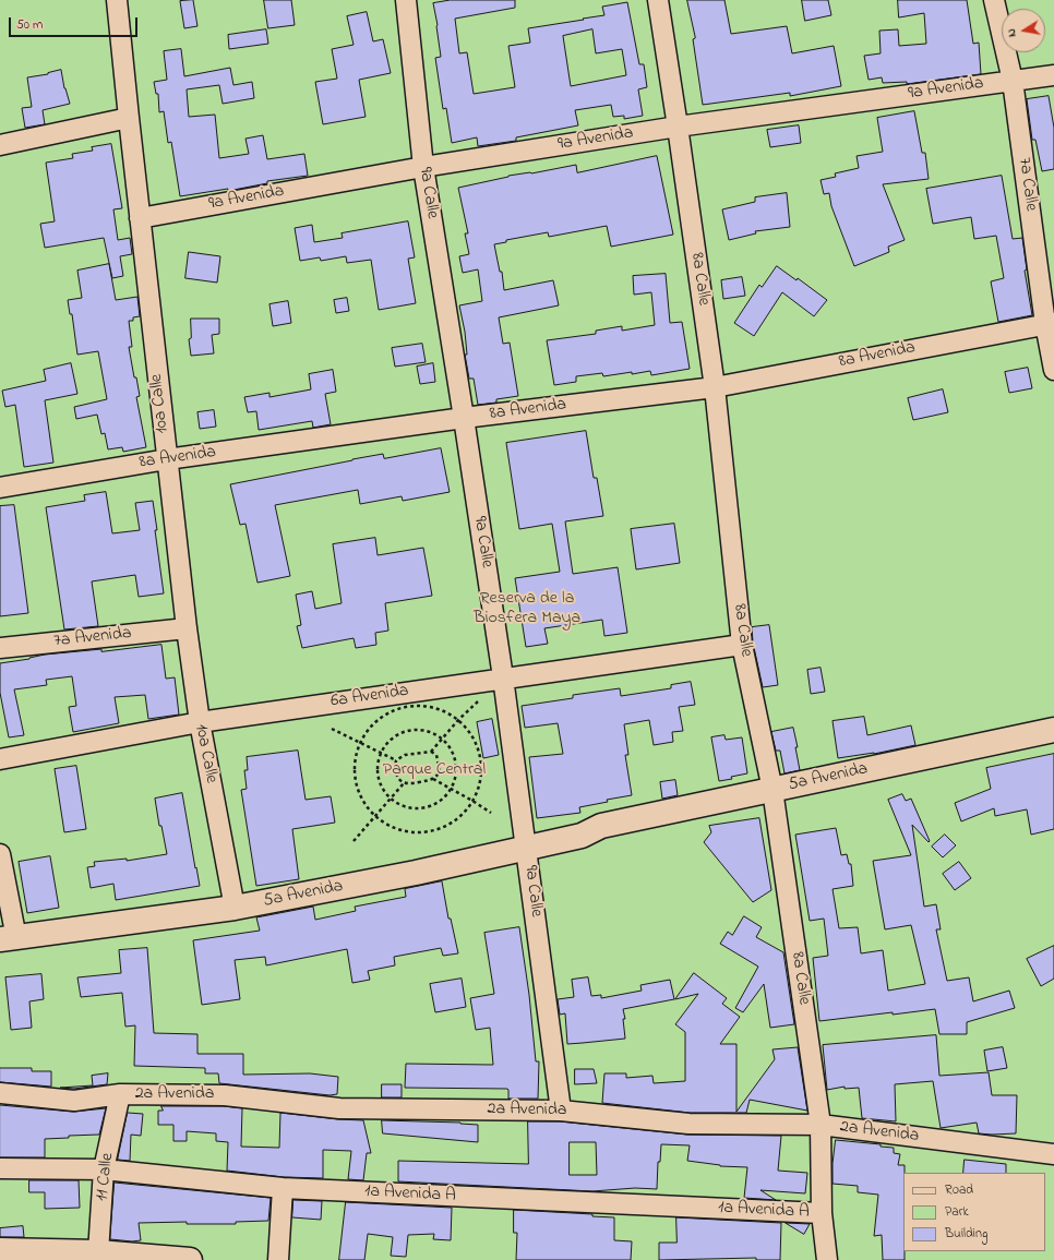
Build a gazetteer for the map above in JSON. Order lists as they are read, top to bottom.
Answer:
{
  "streets": {
    "street": [
      "9a Avenida",
      "7a Calle",
      "9a Calle",
      "8a Calle",
      "8a Avenida",
      "10a Calle",
      "7a Avenida",
      "6a Avenida",
      "5a Avenida",
      "2a Avenida",
      "11 Calle",
      "1a Avenida A"
    ]
  },
  "crossings": [
    ["9a Avenida", "7a Calle"],
    ["9a Avenida", "9a Calle"],
    ["9a Avenida", "8a Calle"],
    ["9a Avenida", "10a Calle"],
    ["7a Calle", "8a Avenida"],
    ["9a Calle", "8a Avenida"],
    ["9a Calle", "6a Avenida"],
    ["9a Calle", "5a Avenida"],
    ["9a Calle", "2a Avenida"],
    ["8a Calle", "8a Avenida"],
    ["8a Calle", "6a Avenida"],
    ["8a Calle", "5a Avenida"],
    ["8a Calle", "2a Avenida"],
    ["8a Calle", "1a Avenida A"],
    ["8a Avenida", "10a Calle"],
    ["10a Calle", "7a Avenida"],
    ["10a Calle", "6a Avenida"],
    ["10a Calle", "5a Avenida"],
    ["2a Avenida", "11 Calle"],
    ["11 Calle", "1a Avenida A"]
  ],
  "parks": ["Reserva de la Biosfera Maya", "Parque Central"],
  "legend": ["Road", "Park", "Building"],
  "scale_bar": "50 m",
  "north": "left"
}
